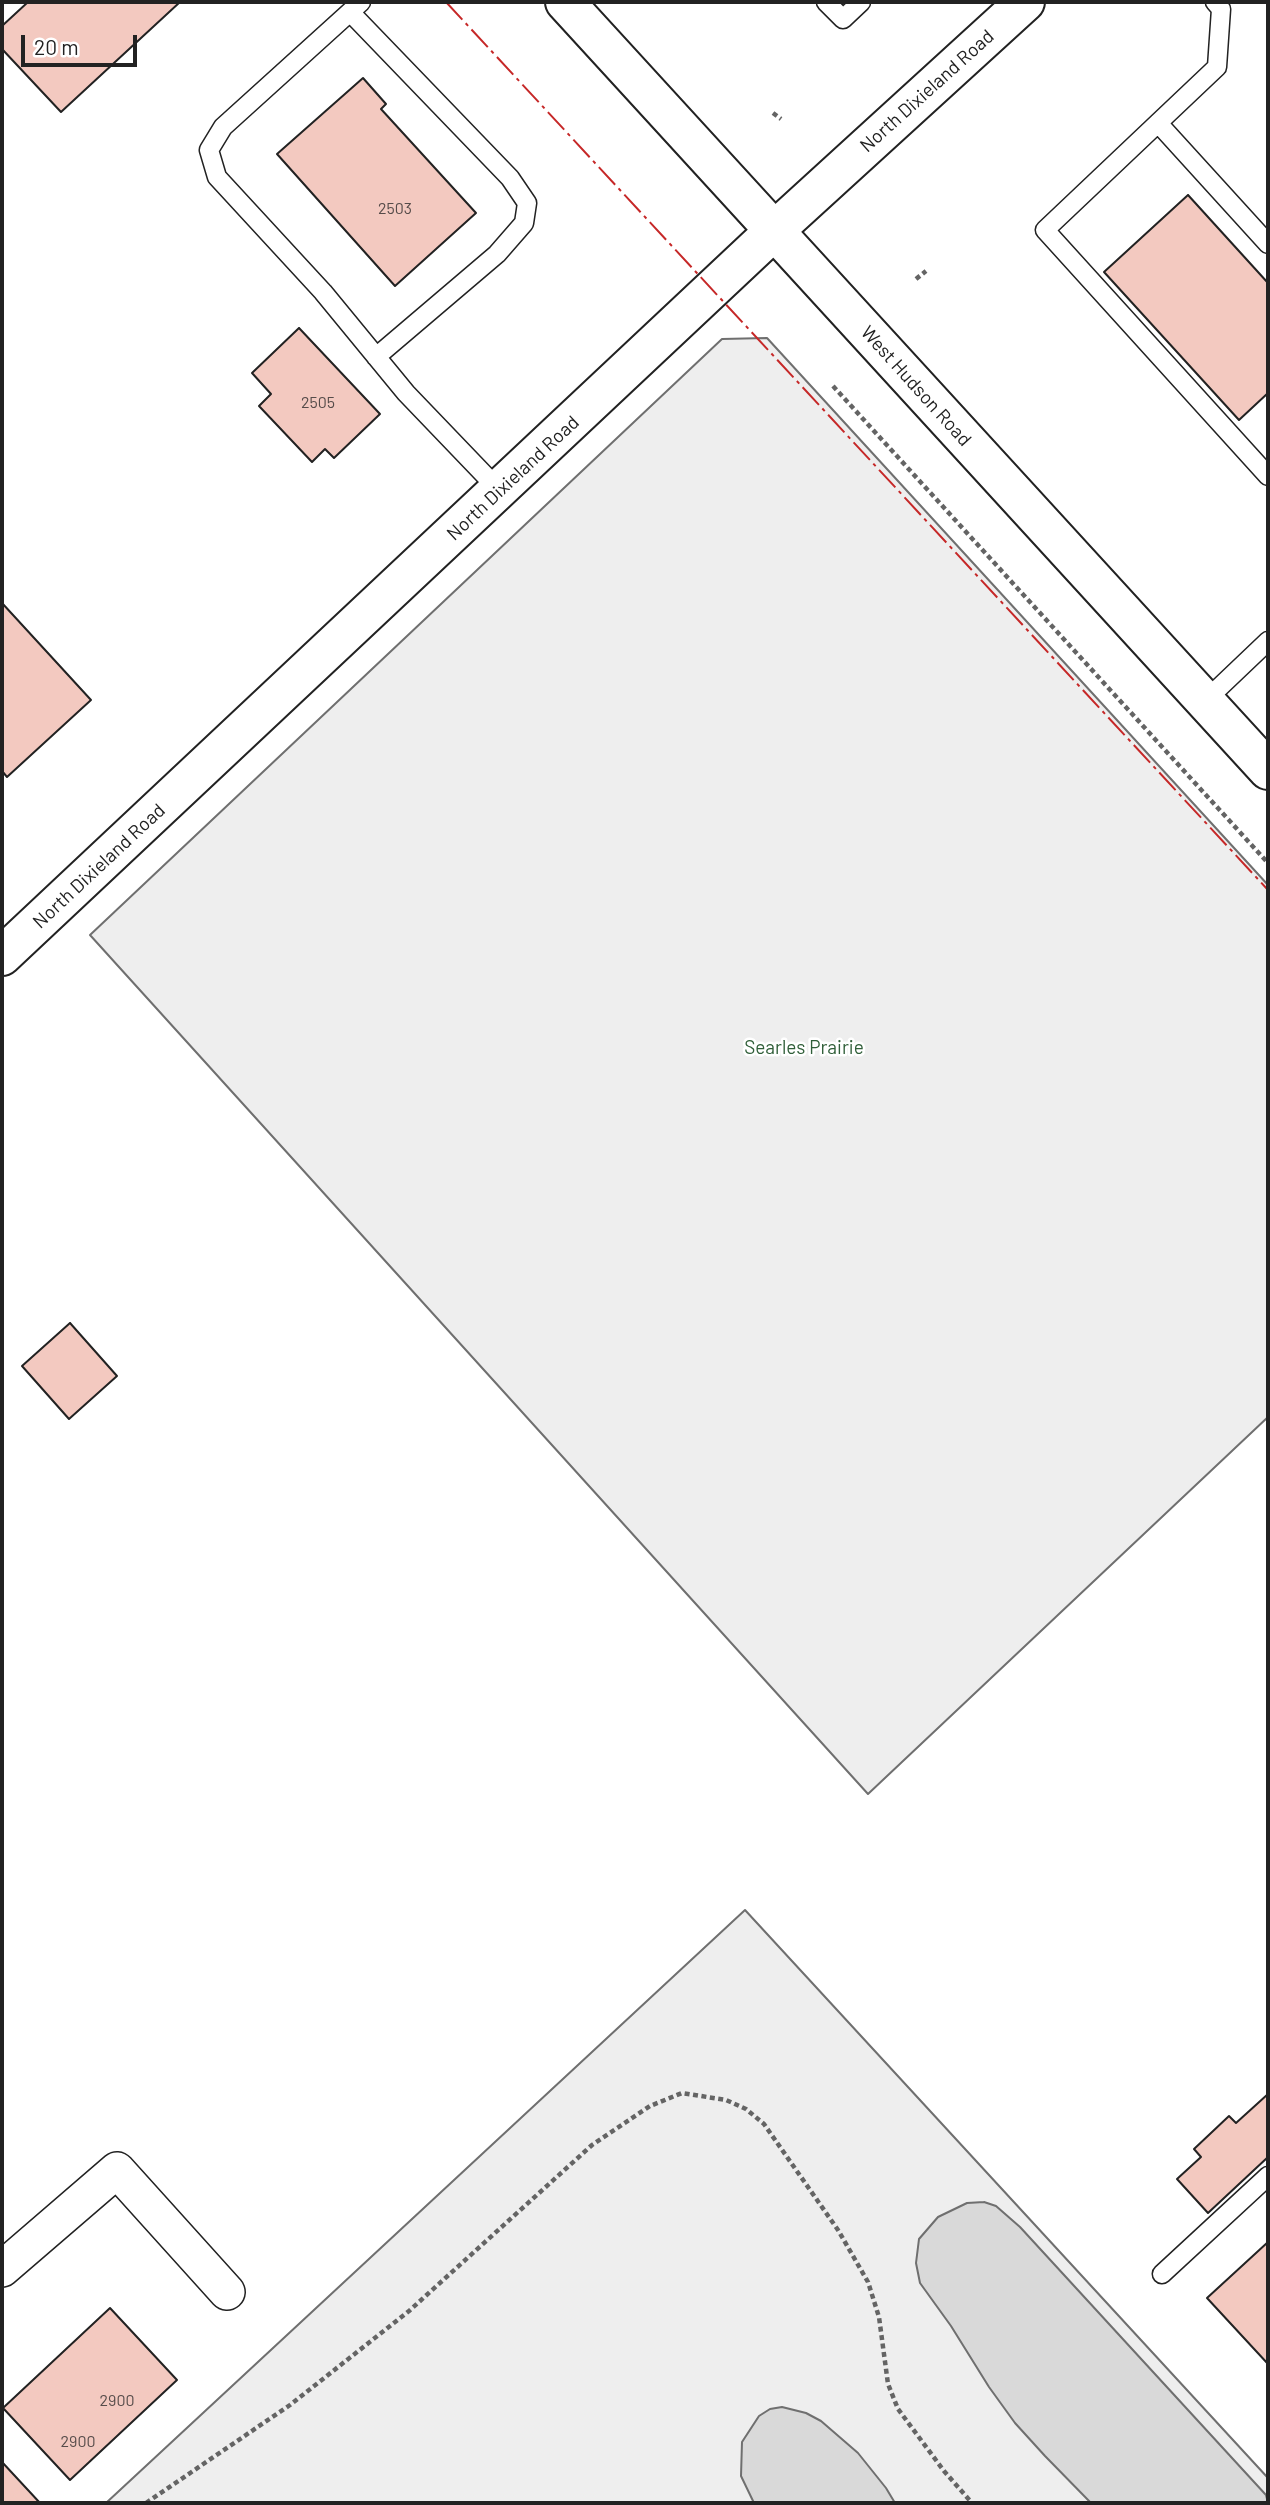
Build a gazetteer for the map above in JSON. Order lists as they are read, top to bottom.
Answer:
{
  "streets": {
    "main road": ["North Dixieland Road", "West Hudson Road"]
  },
  "crossings": [
    ["North Dixieland Road", "West Hudson Road"]
  ],
  "parks": ["Searles Prairie"],
  "house_numbers": [
    "2503",
    "2505",
    "2900",
    "2900"
  ],
  "scale_bar": "20 m"
}
